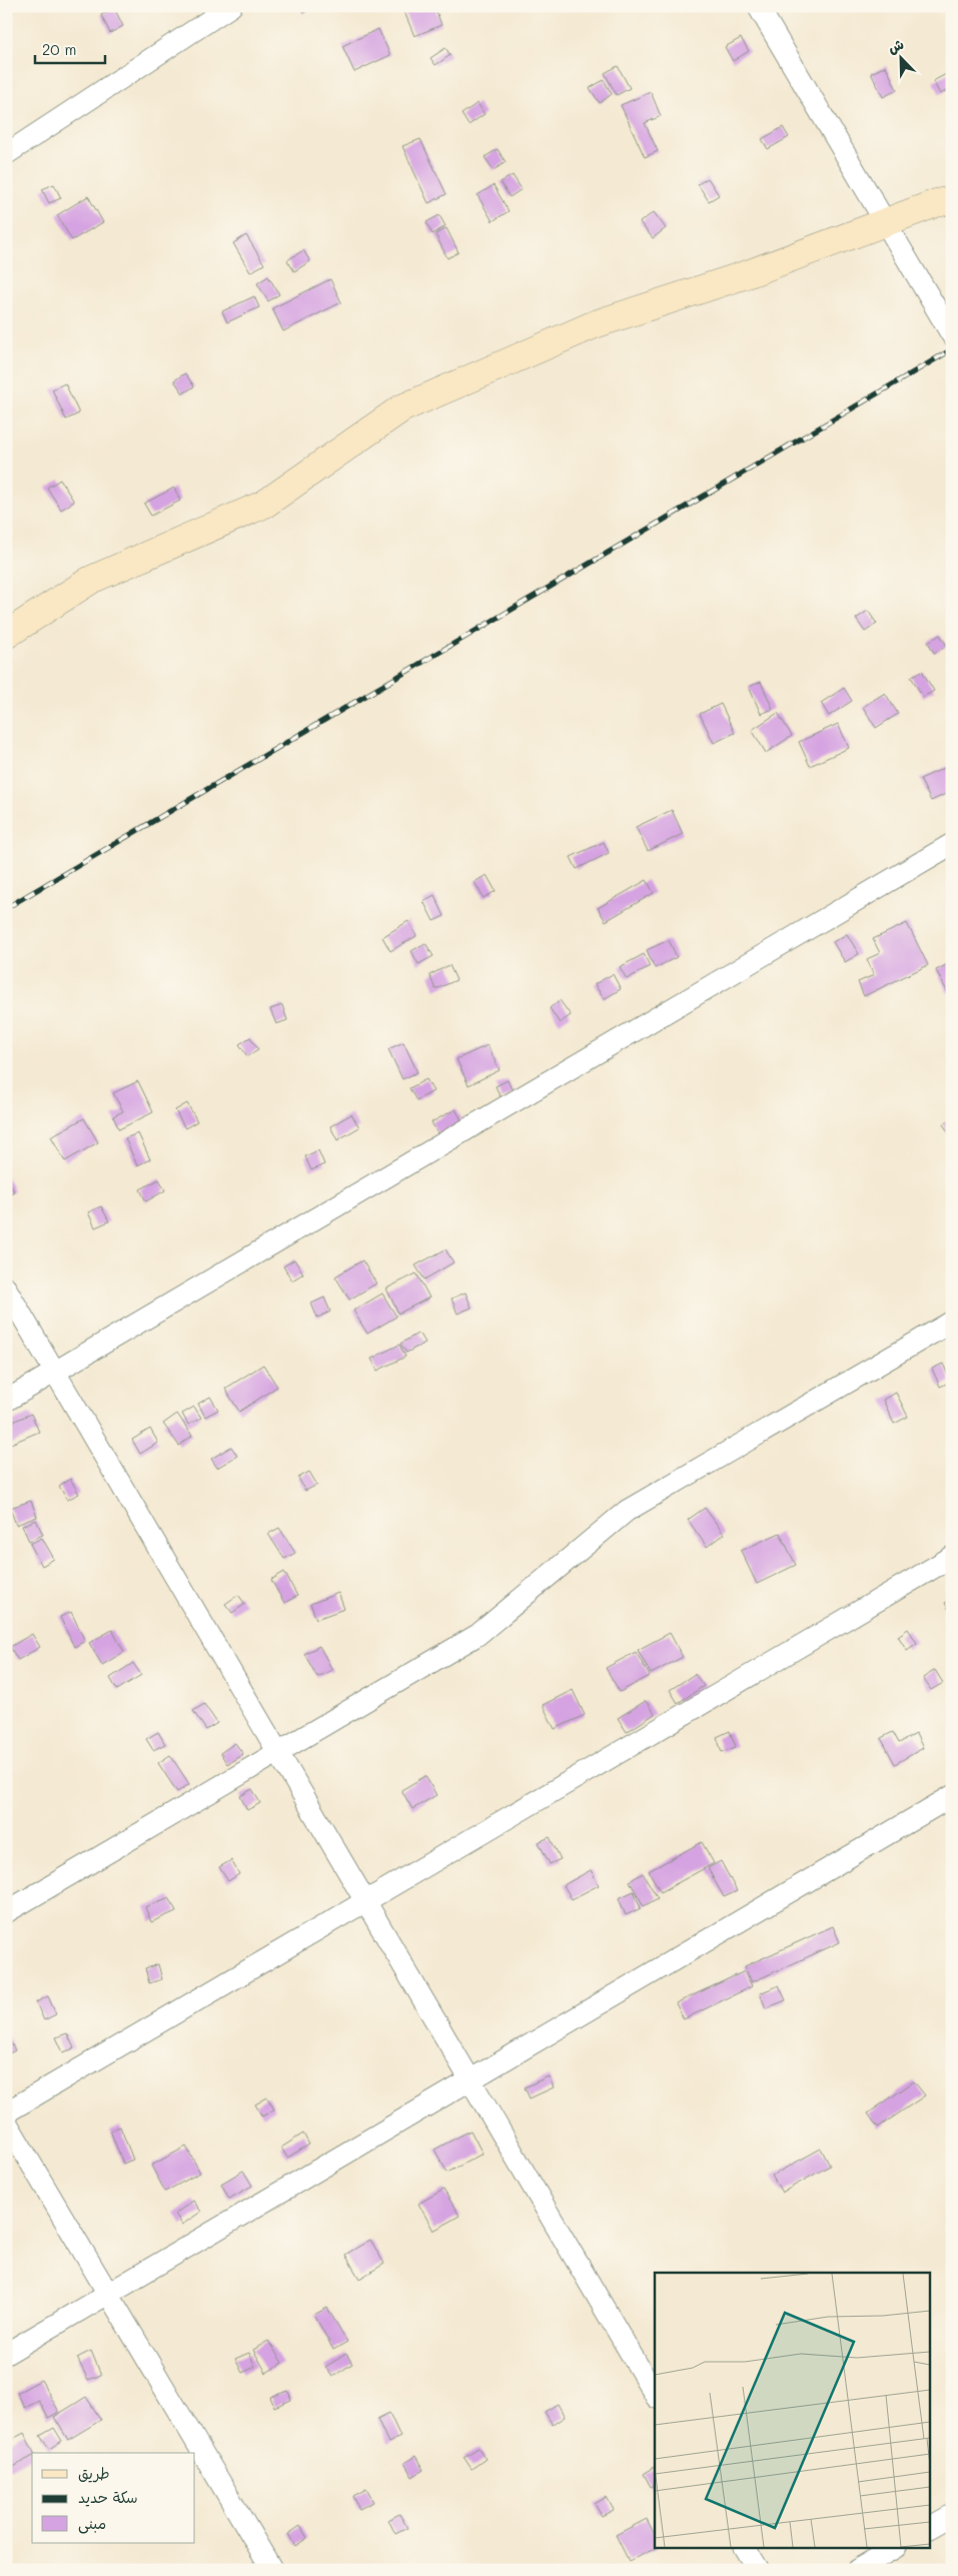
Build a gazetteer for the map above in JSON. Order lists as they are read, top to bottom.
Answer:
{
  "legend": ["طريق", "سكة حديد", "مبنى"],
  "scale_bar": "20 m",
  "north": "top left"
}
